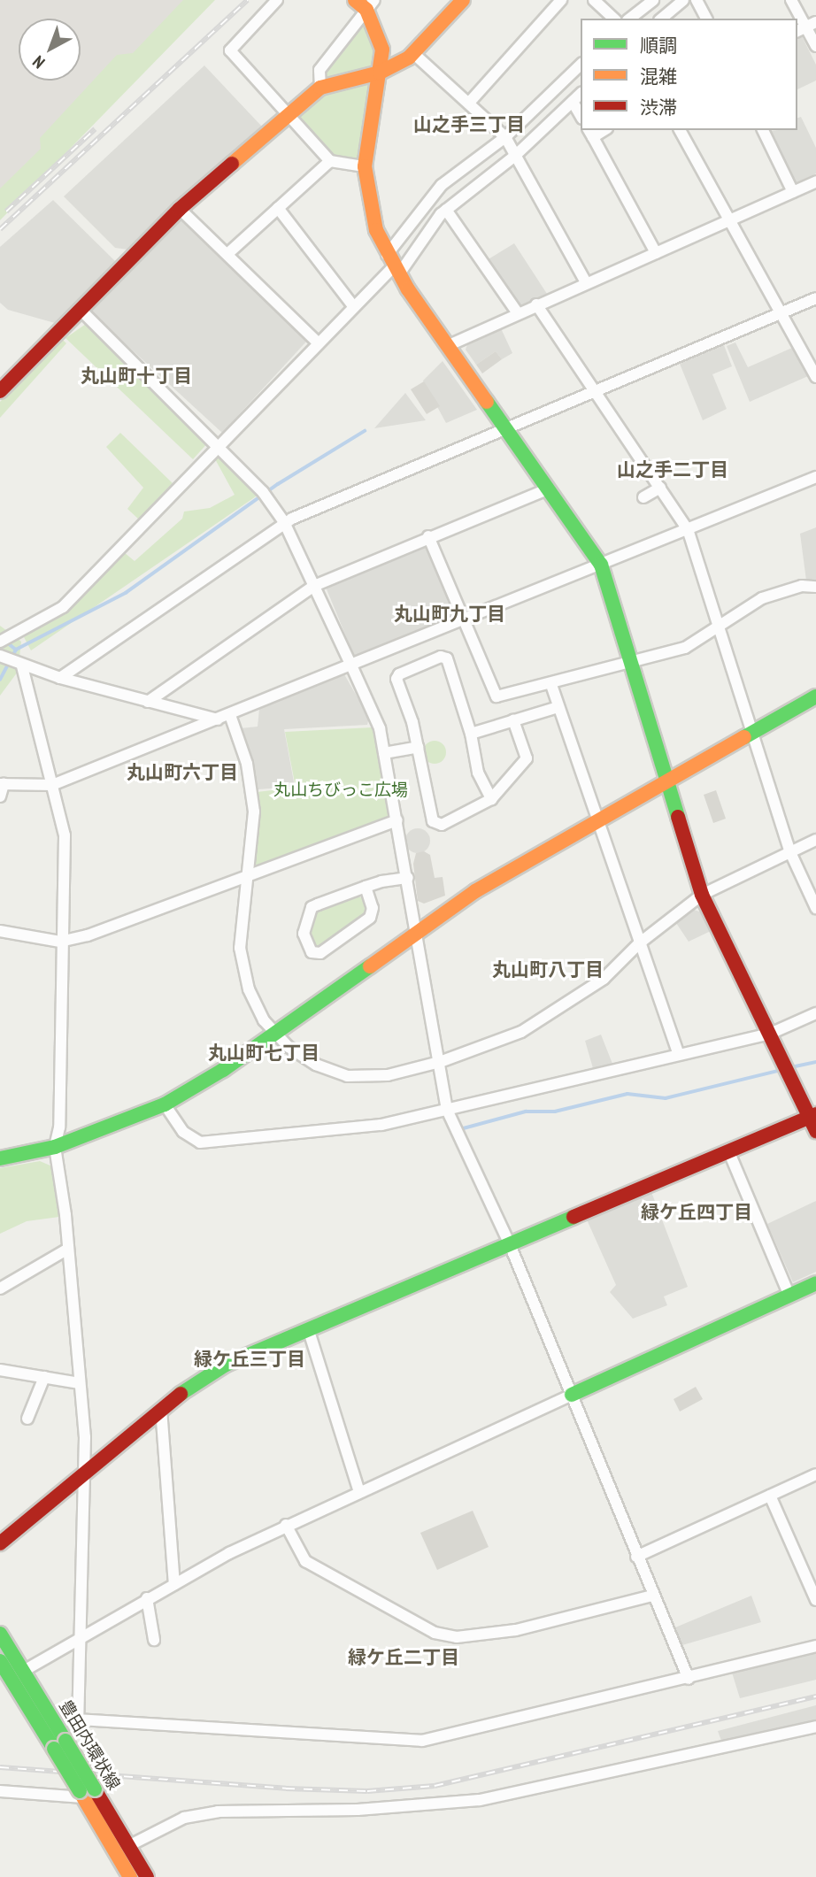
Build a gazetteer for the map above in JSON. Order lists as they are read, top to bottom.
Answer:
{
  "streets": {
    "street": ["豊田内環状線"]
  },
  "districts": [
    "山之手三丁目",
    "丸山町十丁目",
    "山之手二丁目",
    "丸山町九丁目",
    "丸山町六丁目",
    "丸山町八丁目",
    "丸山町七丁目",
    "緑ケ丘四丁目",
    "緑ケ丘三丁目",
    "緑ケ丘二丁目"
  ],
  "parks": ["丸山ちびっこ広場"],
  "legend": ["順調", "混雑", "渋滞"],
  "north": "bottom left"
}
